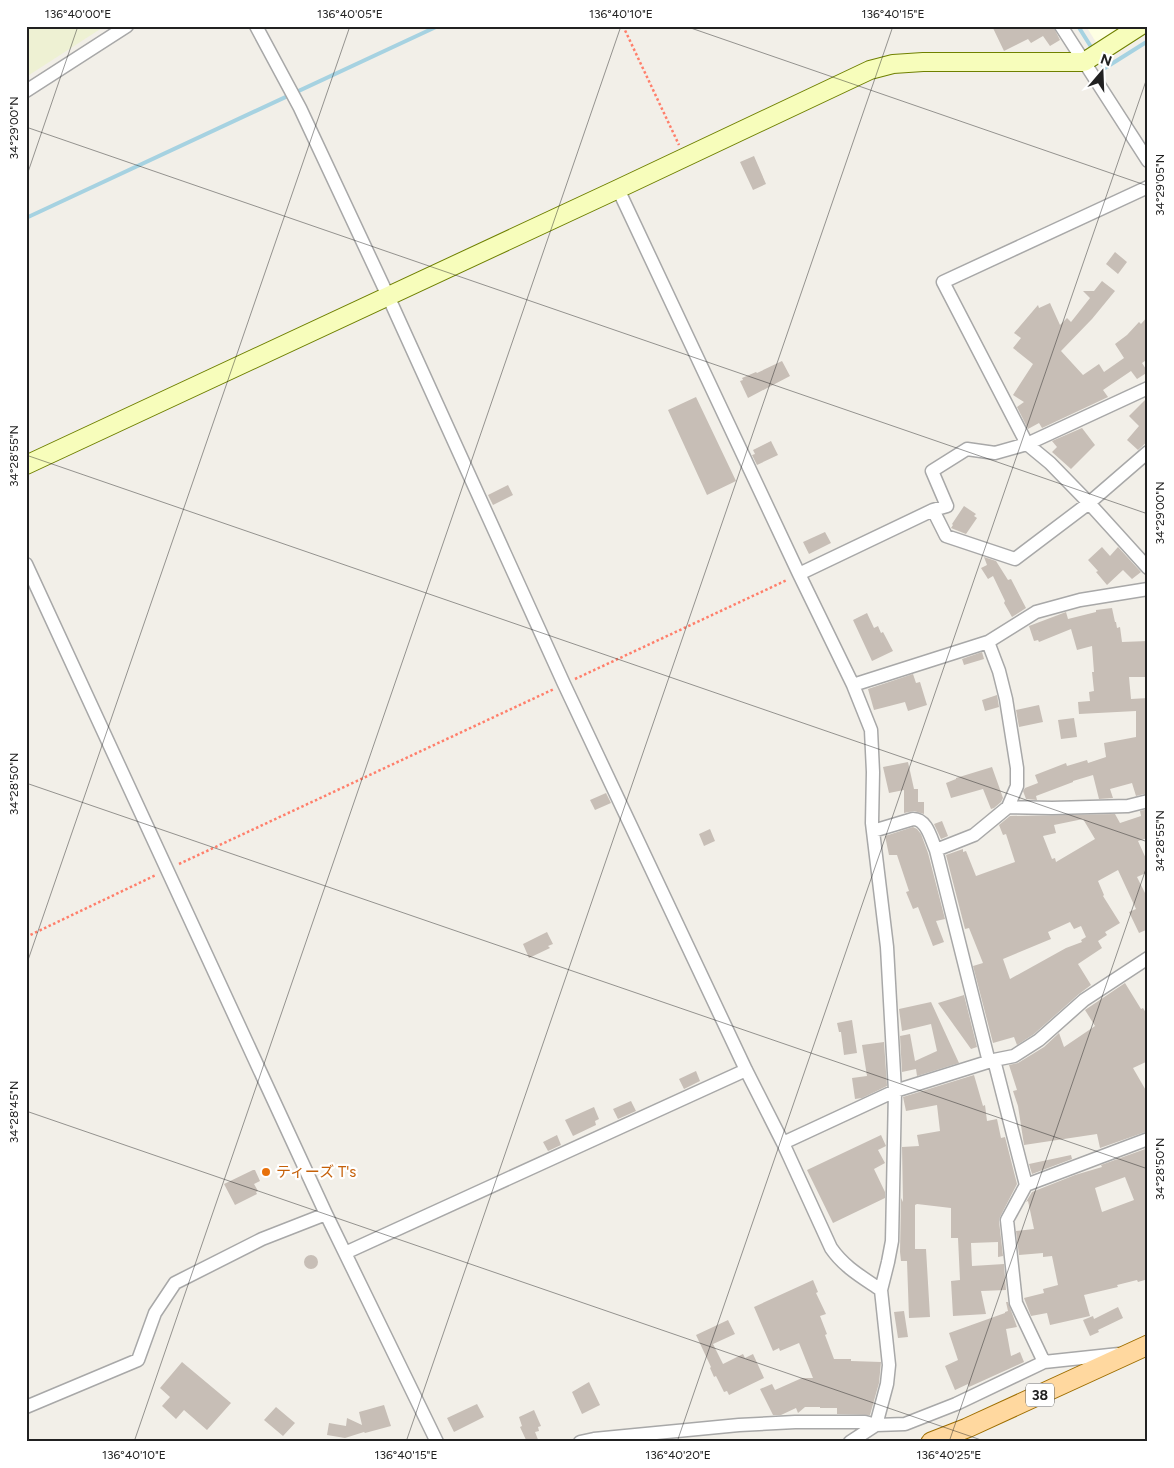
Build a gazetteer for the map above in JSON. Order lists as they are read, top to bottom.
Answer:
{
  "streets": {
    "main road": ["38"]
  },
  "places": ["ティーズ T's"],
  "north": "top",
  "coordinates": [
    "136°40'00\"E",
    "136°40'05\"E",
    "136°40'10\"E",
    "136°40'15\"E",
    "34°29'00\"N",
    "34°29'05\"N",
    "34°28'55\"N",
    "34°28'50\"N",
    "34°28'45\"N",
    "136°40'20\"E",
    "136°40'25\"E"
  ]
}
